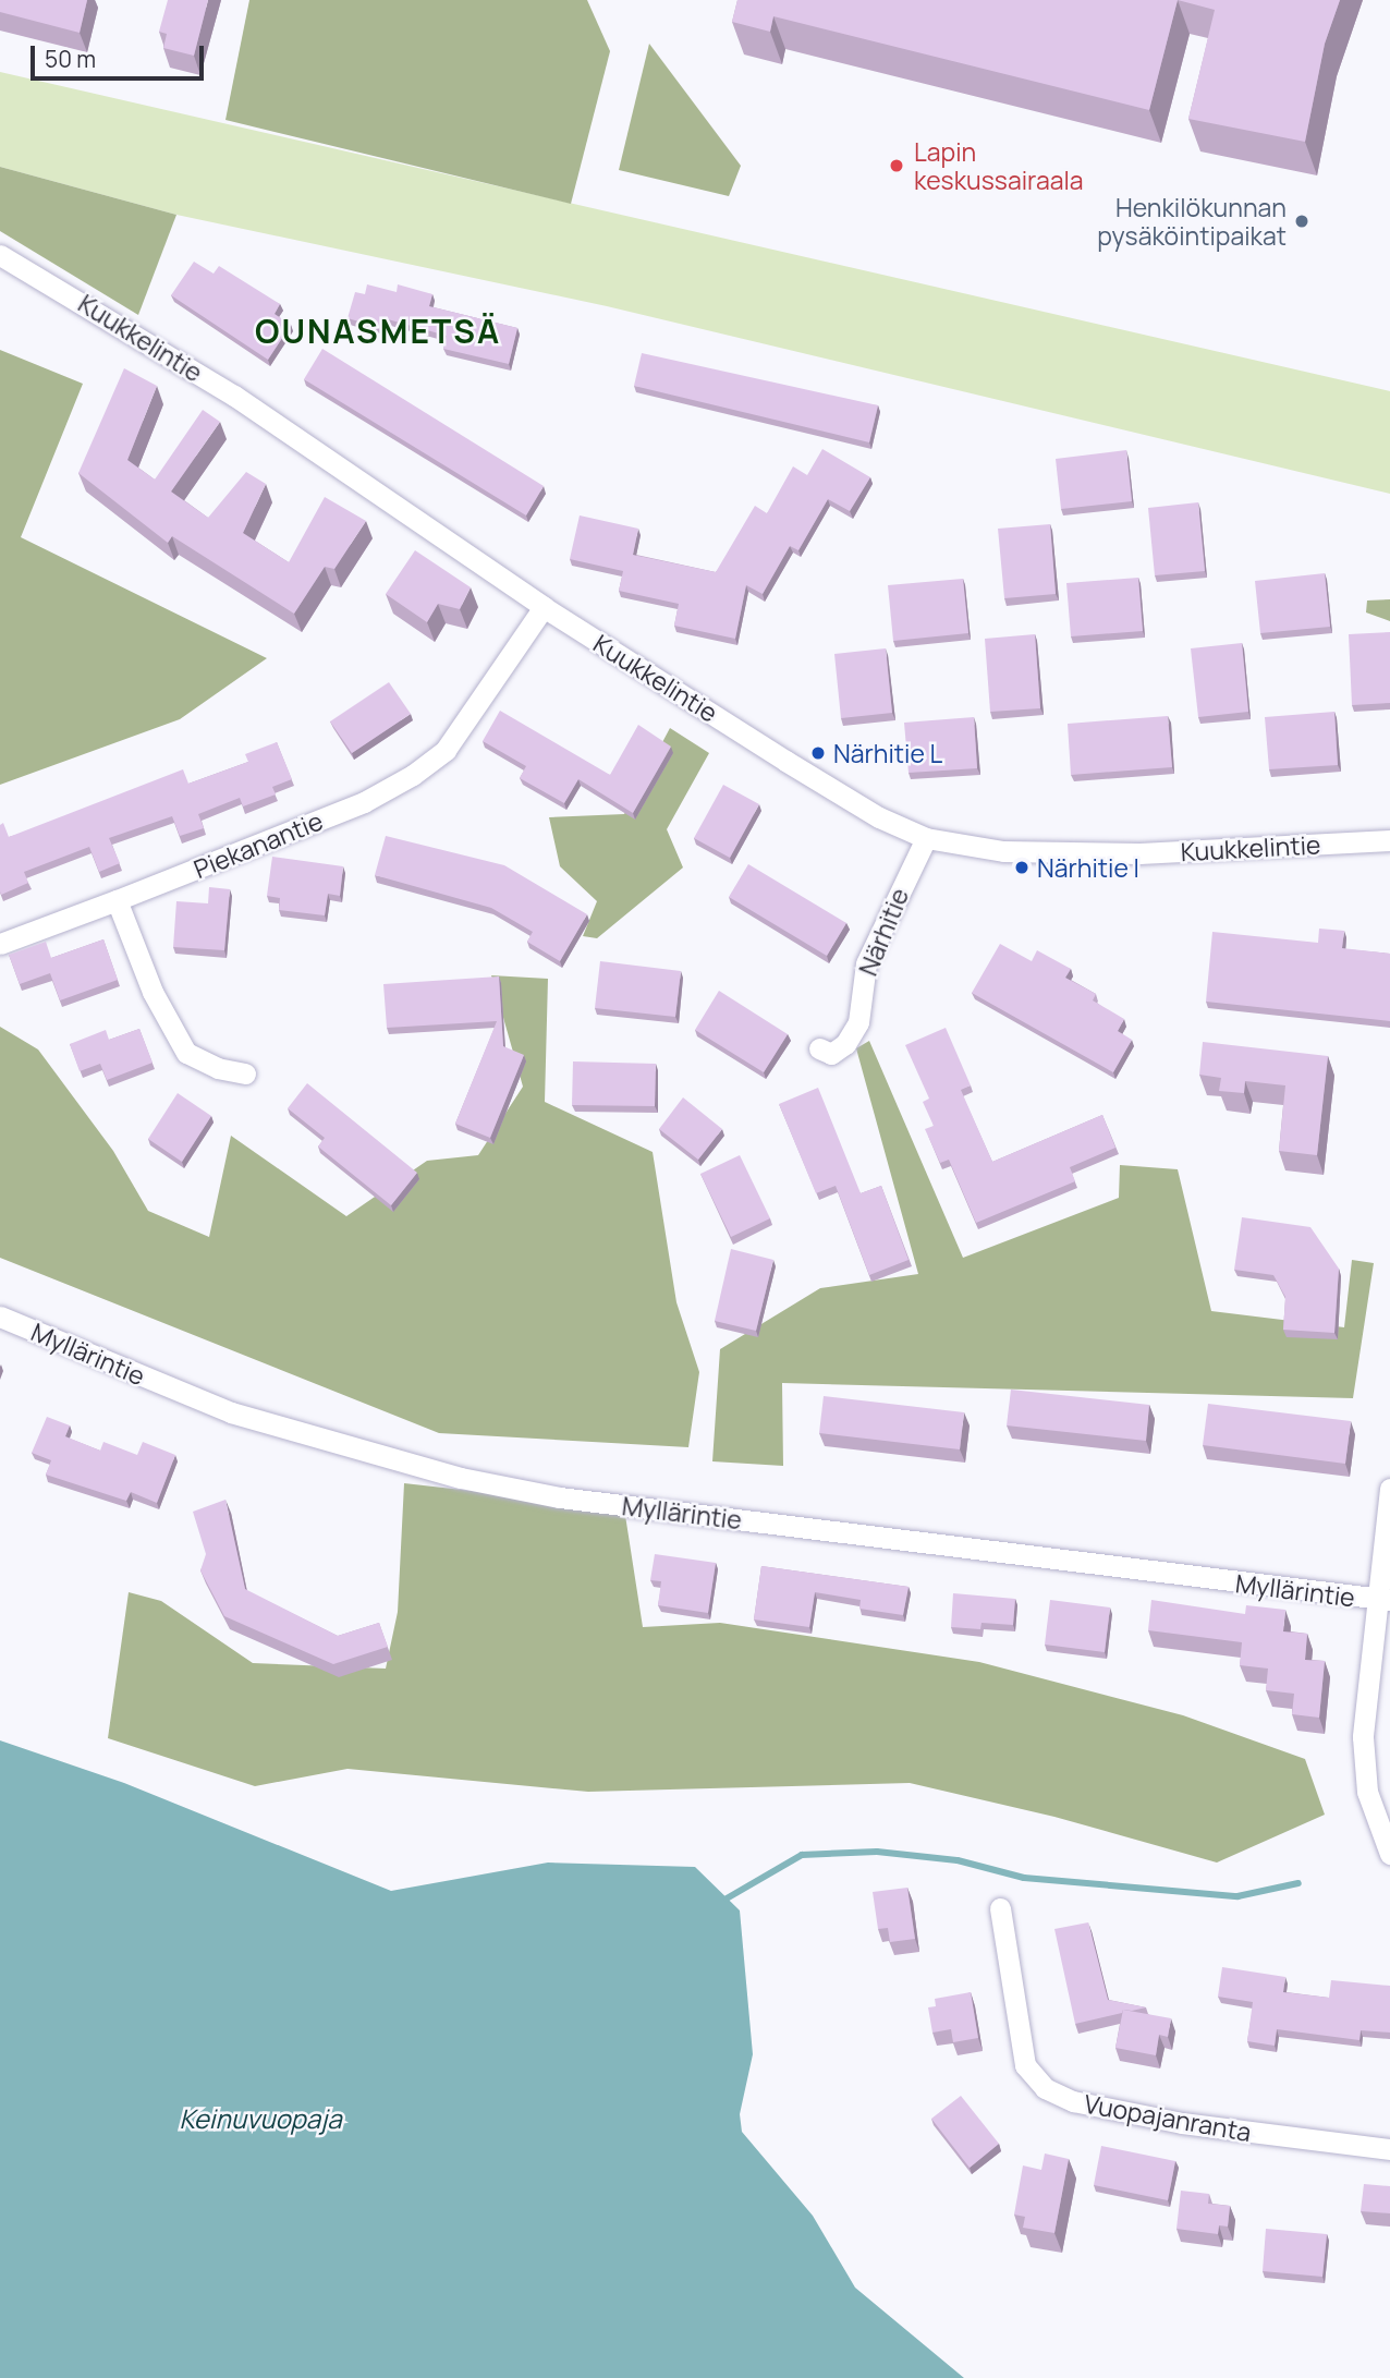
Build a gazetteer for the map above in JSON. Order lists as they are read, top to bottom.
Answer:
{
  "streets": {
    "street": [
      "Kuukkelintie",
      "Piekanantie",
      "Närhitie",
      "Myllärintie",
      "Vuopajanranta"
    ]
  },
  "crossings": [
    ["Kuukkelintie", "Piekanantie"],
    ["Kuukkelintie", "Närhitie"]
  ],
  "districts": ["OUNASMETSÄ"],
  "water": ["Keinuvuopaja"],
  "places": [
    "Lapin keskussairaala",
    "Henkilökunnan pysäköintipaikat",
    "Närhitie L",
    "Närhitie I"
  ],
  "scale_bar": "50 m"
}
